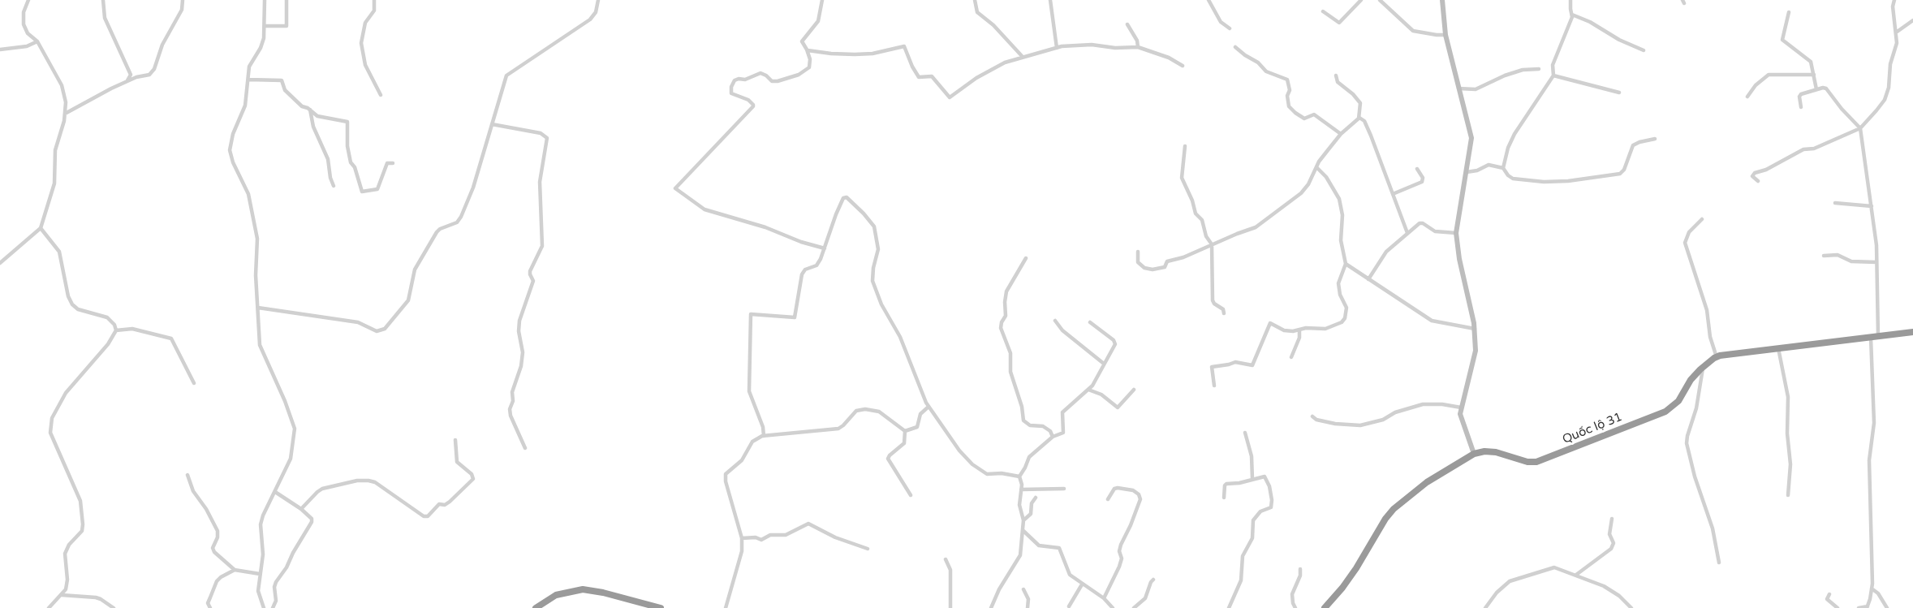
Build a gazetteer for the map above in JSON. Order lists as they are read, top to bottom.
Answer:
{
  "streets": {
    "highway": ["Quốc lộ 31"]
  }
}
